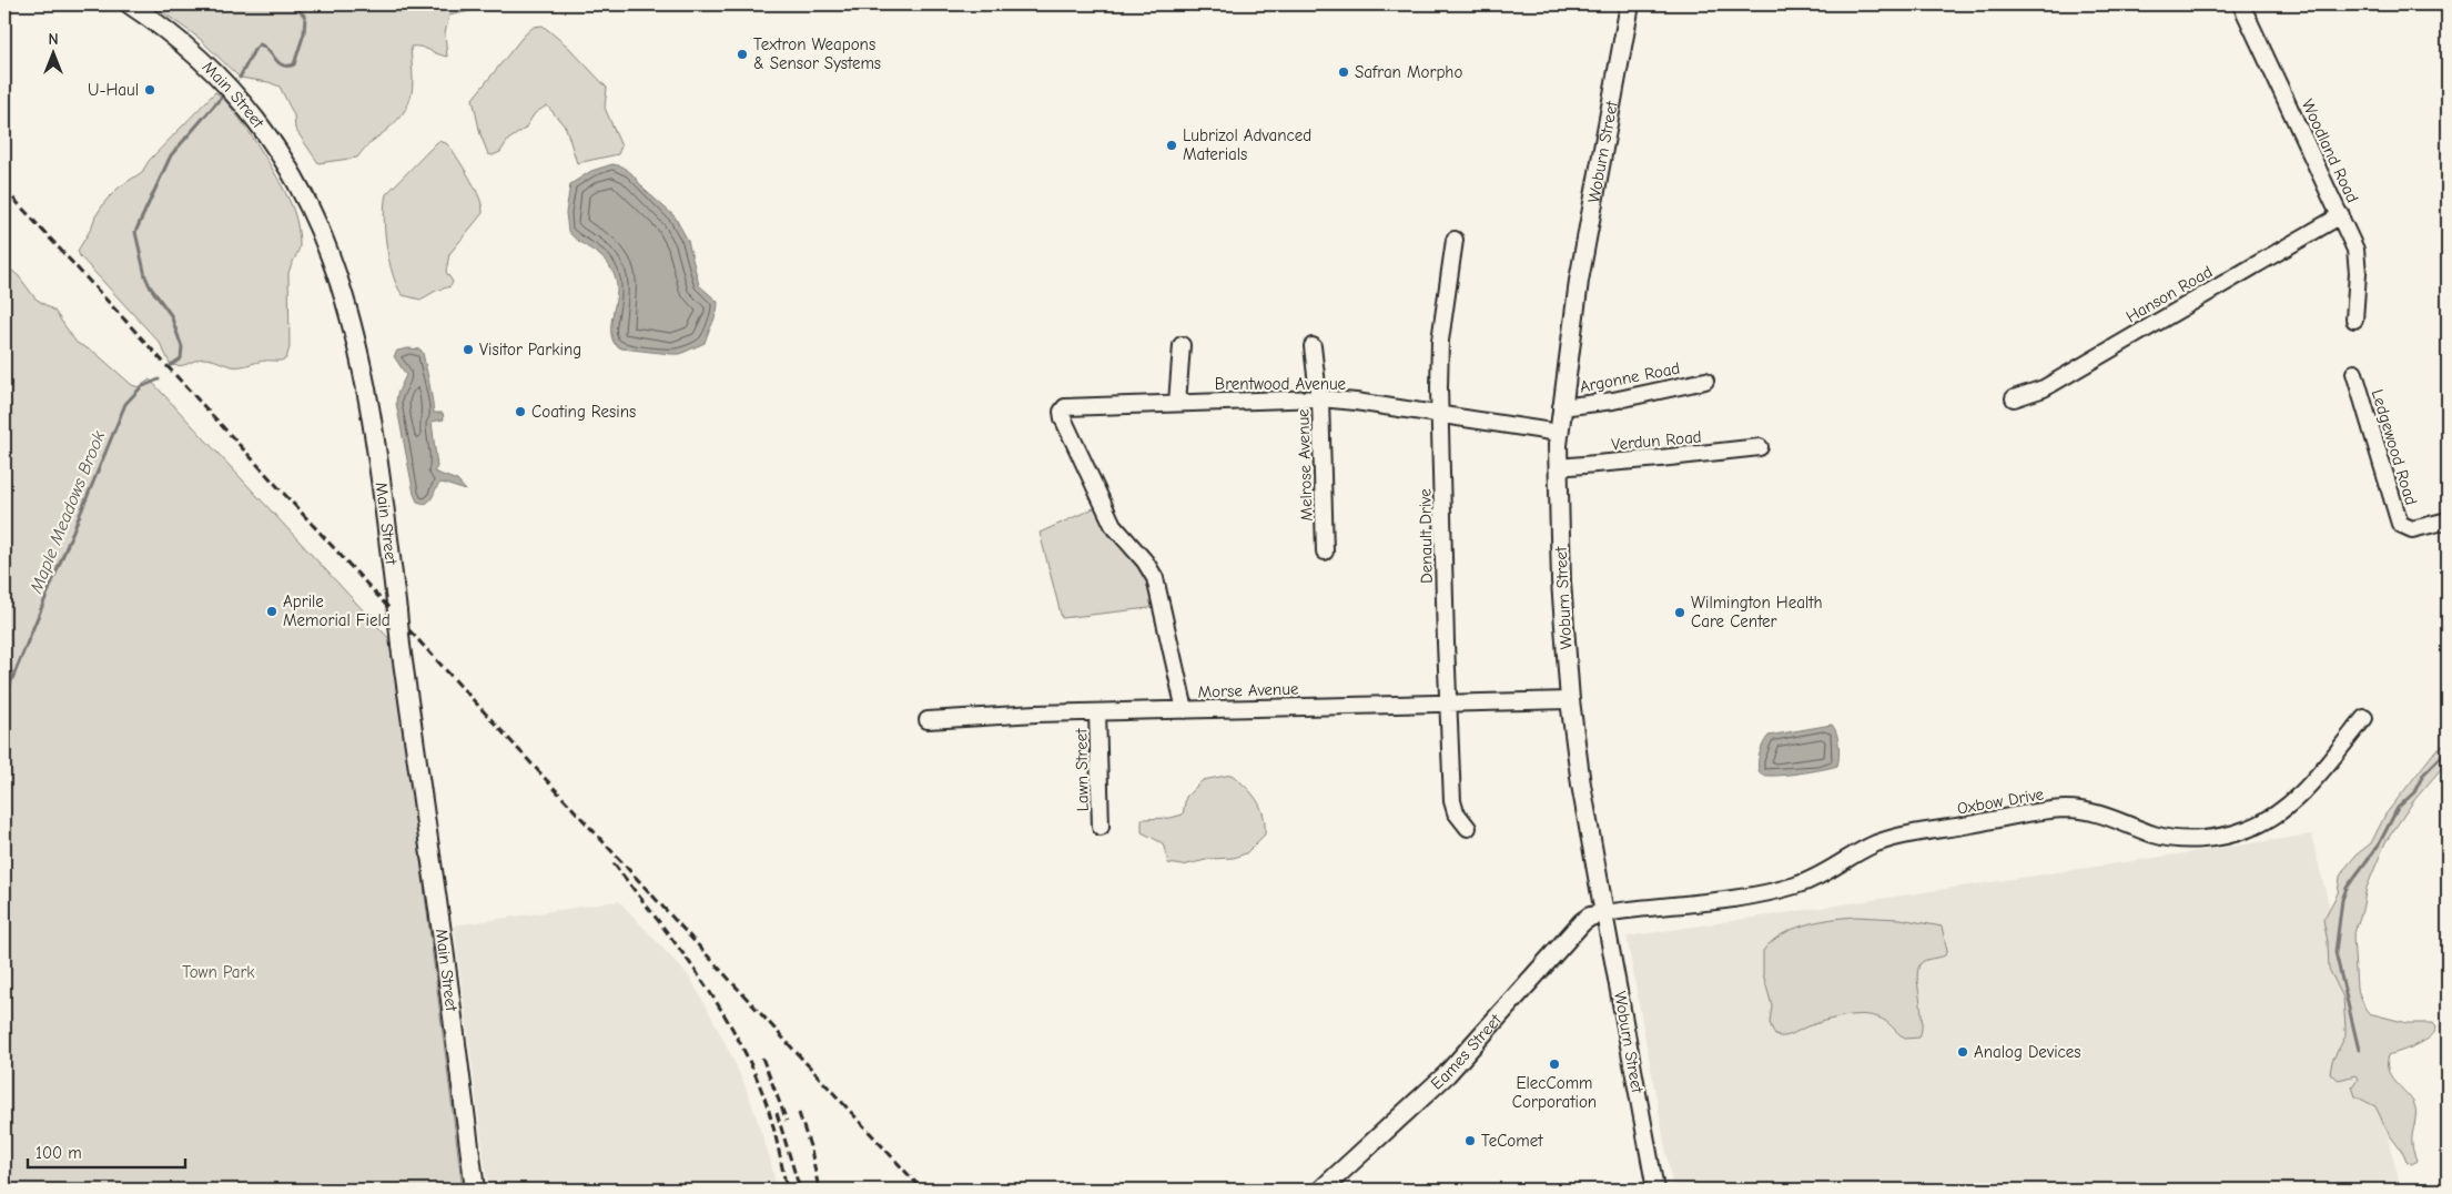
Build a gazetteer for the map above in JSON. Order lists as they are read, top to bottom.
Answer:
{
  "streets": {
    "main road": ["Main Street", "Woburn Street", "Eames Street"],
    "street": [
      "Woodland Road",
      "Hanson Road",
      "Argonne Road",
      "Brentwood Avenue",
      "Verdun Road",
      "Ledgewood Road",
      "Melrose Avenue",
      "Denault Drive",
      "Morse Avenue",
      "Lawn Street",
      "Oxbow Drive"
    ]
  },
  "crossings": [
    ["Woodland Road", "Hanson Road"],
    ["Woburn Street", "Argonne Road"],
    ["Woburn Street", "Brentwood Avenue"],
    ["Woburn Street", "Verdun Road"],
    ["Woburn Street", "Morse Avenue"],
    ["Woburn Street", "Oxbow Drive"],
    ["Woburn Street", "Eames Street"],
    ["Brentwood Avenue", "Melrose Avenue"],
    ["Brentwood Avenue", "Denault Drive"],
    ["Brentwood Avenue", "Morse Avenue"],
    ["Denault Drive", "Morse Avenue"],
    ["Morse Avenue", "Lawn Street"],
    ["Oxbow Drive", "Eames Street"]
  ],
  "water": ["Maple Meadows Brook"],
  "parks": ["Town Park"],
  "places": [
    "Textron Weapons & Sensor Systems",
    "Safran Morpho",
    "U-Haul",
    "Lubrizol Advanced Materials",
    "Visitor Parking",
    "Coating Resins",
    "Aprile Memorial Field",
    "Wilmington Health Care Center",
    "Analog Devices",
    "ElecComm Corporation",
    "TeComet"
  ],
  "scale_bar": "100 m",
  "north": "top"
}
